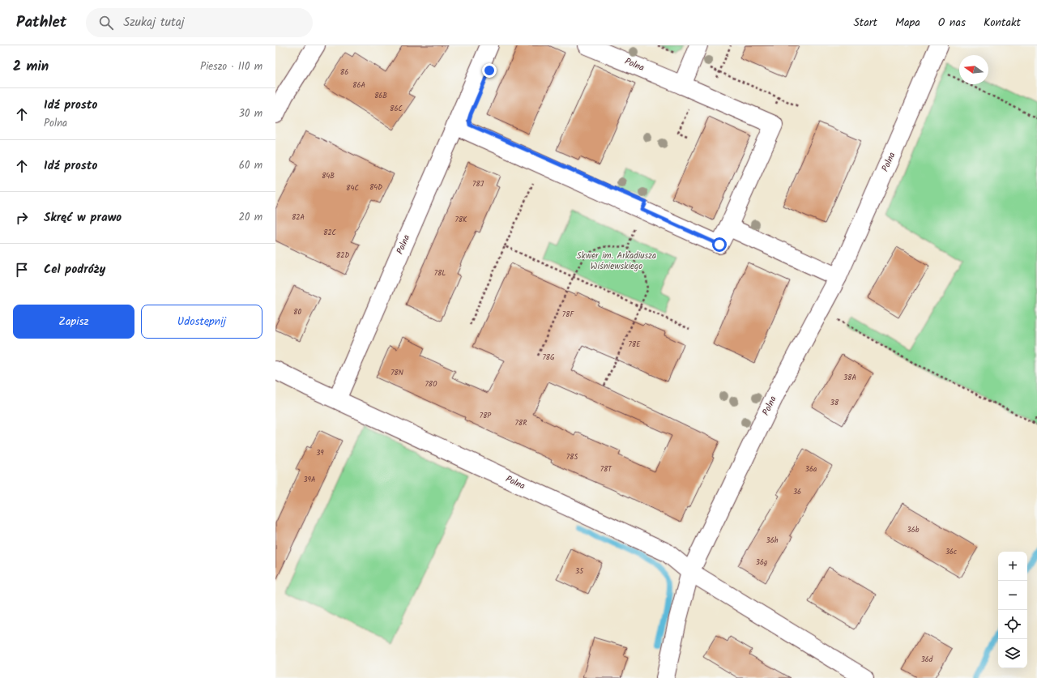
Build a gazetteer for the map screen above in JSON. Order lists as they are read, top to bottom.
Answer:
{
  "streets": {
    "street": ["Polna"]
  },
  "parks": ["Skwer im. Arkadiusza Wiśniewskiego"],
  "house_numbers": [
    "86",
    "86A",
    "86B",
    "86C",
    "84B",
    "78J",
    "84D",
    "84C",
    "82A",
    "78K",
    "82C",
    "82D",
    "78L",
    "80",
    "78F",
    "78E",
    "78G",
    "78N",
    "38A",
    "78O",
    "38",
    "78P",
    "78R",
    "39",
    "78S",
    "78T",
    "36a",
    "39A",
    "36",
    "36b",
    "36h",
    "36c",
    "36g",
    "35",
    "36d"
  ],
  "north": "left",
  "page": {
    "header": "Pathlet",
    "search": "Szukaj tutaj",
    "nav": [
      "Start",
      "Mapa",
      "O nas",
      "Kontakt"
    ],
    "heading": ["2 min", "Pieszo · 110 m"],
    "list": [
      ["Idź prosto", "Polna", "30 m"],
      ["Idź prosto", "60 m"],
      ["Skręć w prawo", "20 m"],
      "Cel podróży"
    ],
    "buttons": ["Zapisz", "Udostępnij"],
    "map_buttons": ["+", "−"]
  }
}
